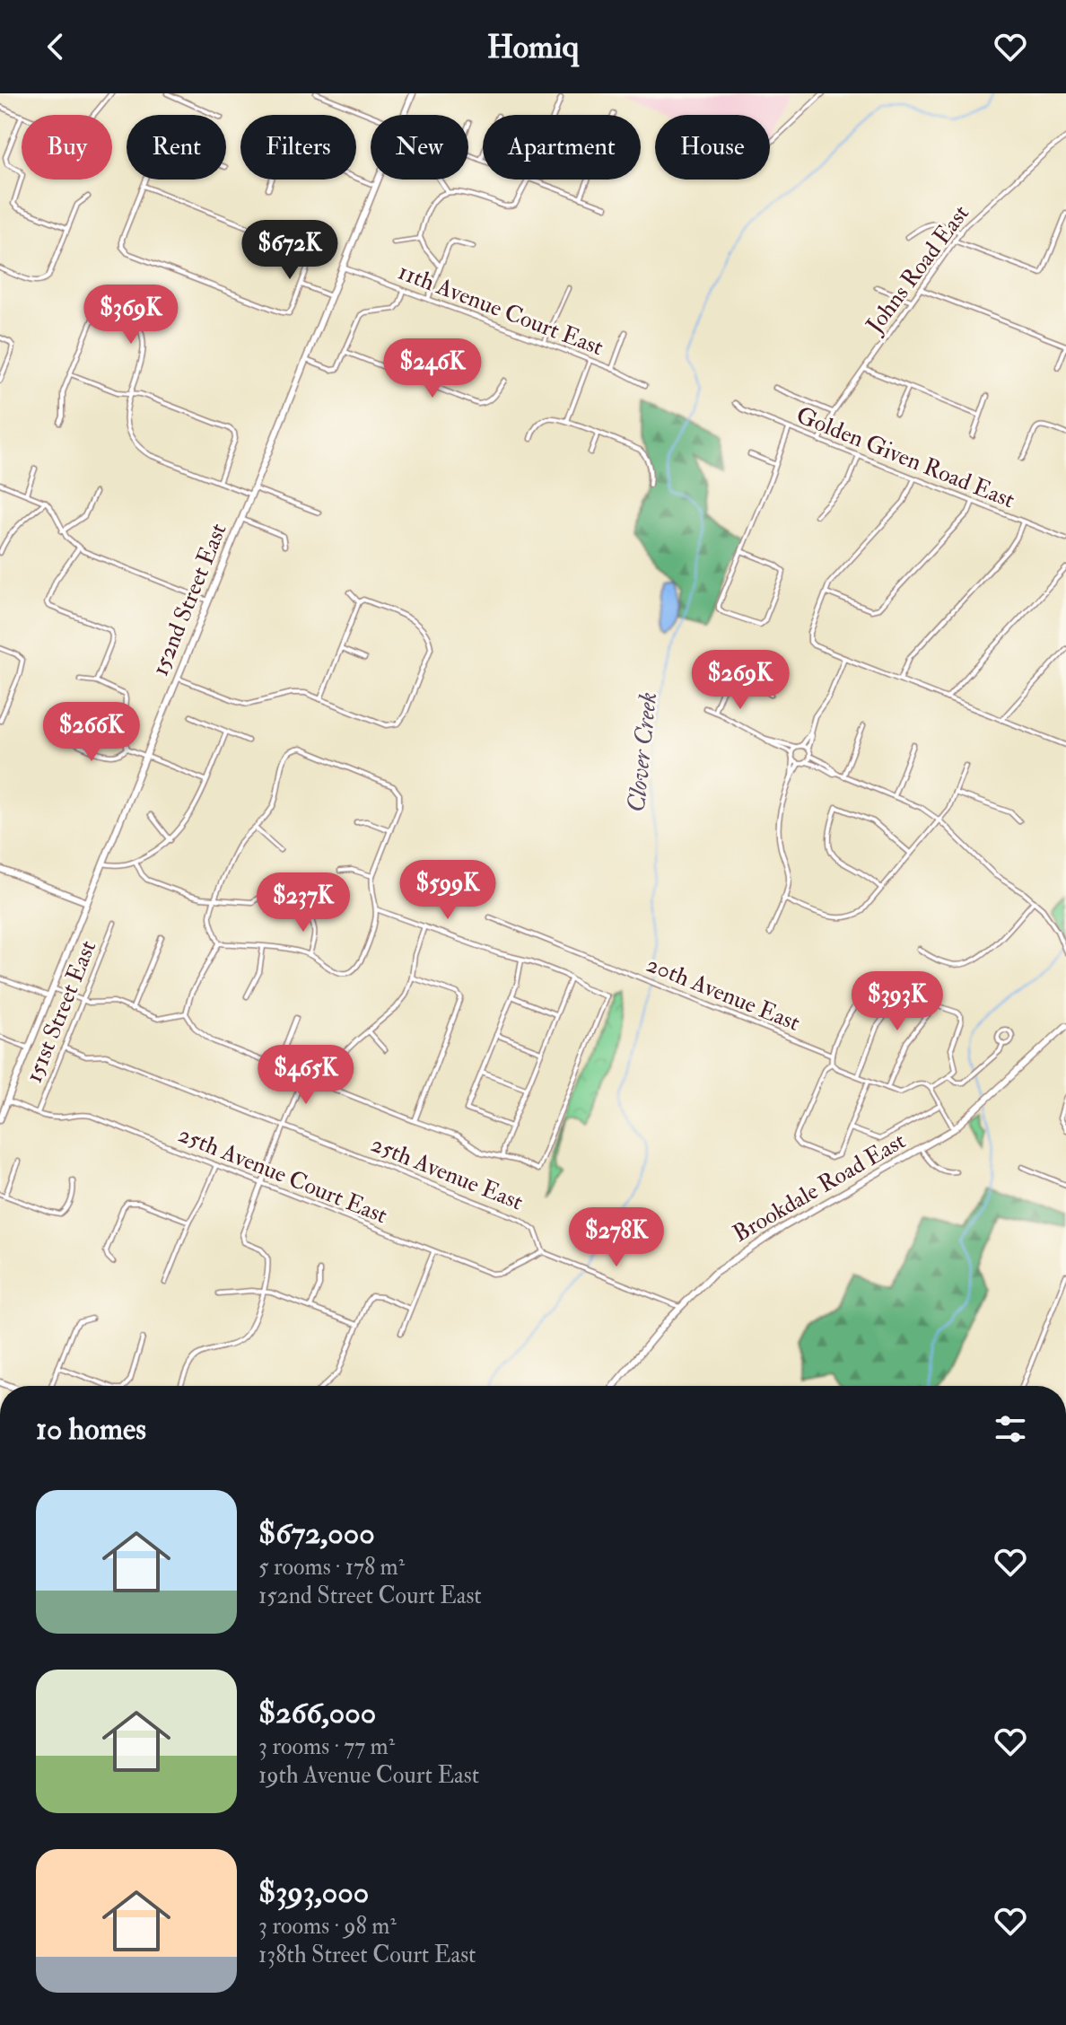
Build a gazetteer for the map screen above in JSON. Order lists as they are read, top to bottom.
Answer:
{
  "streets": {
    "main road": ["152nd Street East", "Brookdale Road East"],
    "street": [
      "Johns Road East",
      "11th Avenue Court East",
      "Golden Given Road East",
      "20th Avenue East",
      "151st Street East",
      "25th Avenue East",
      "25th Avenue Court East"
    ]
  },
  "crossings": [
    ["Johns Road East", "Golden Given Road East"],
    ["11th Avenue Court East", "152nd Street East"],
    ["152nd Street East", "25th Avenue Court East"],
    ["151st Street East", "25th Avenue East"],
    ["151st Street East", "25th Avenue Court East"],
    ["25th Avenue East", "25th Avenue Court East"]
  ],
  "water": ["Clover Creek"],
  "page": {
    "header": "Homiq",
    "chip": [
      "Buy",
      "Rent",
      "Filters",
      "New",
      "Apartment",
      "House"
    ],
    "price": [
      "$672K",
      "$369K",
      "$246K",
      "$269K",
      "$266K",
      "$599K",
      "$237K",
      "$393K",
      "$465K",
      "$278K"
    ],
    "heading": "10 homes",
    "list": [
      {
        "name": "$672,000",
        "note": "5 rooms · 178 m² · 152nd Street Court East"
      },
      {
        "name": "$266,000",
        "note": "3 rooms · 77 m² · 19th Avenue Court East"
      },
      {
        "name": "$393,000",
        "note": "3 rooms · 98 m² · 138th Street Court East"
      }
    ]
  }
}
